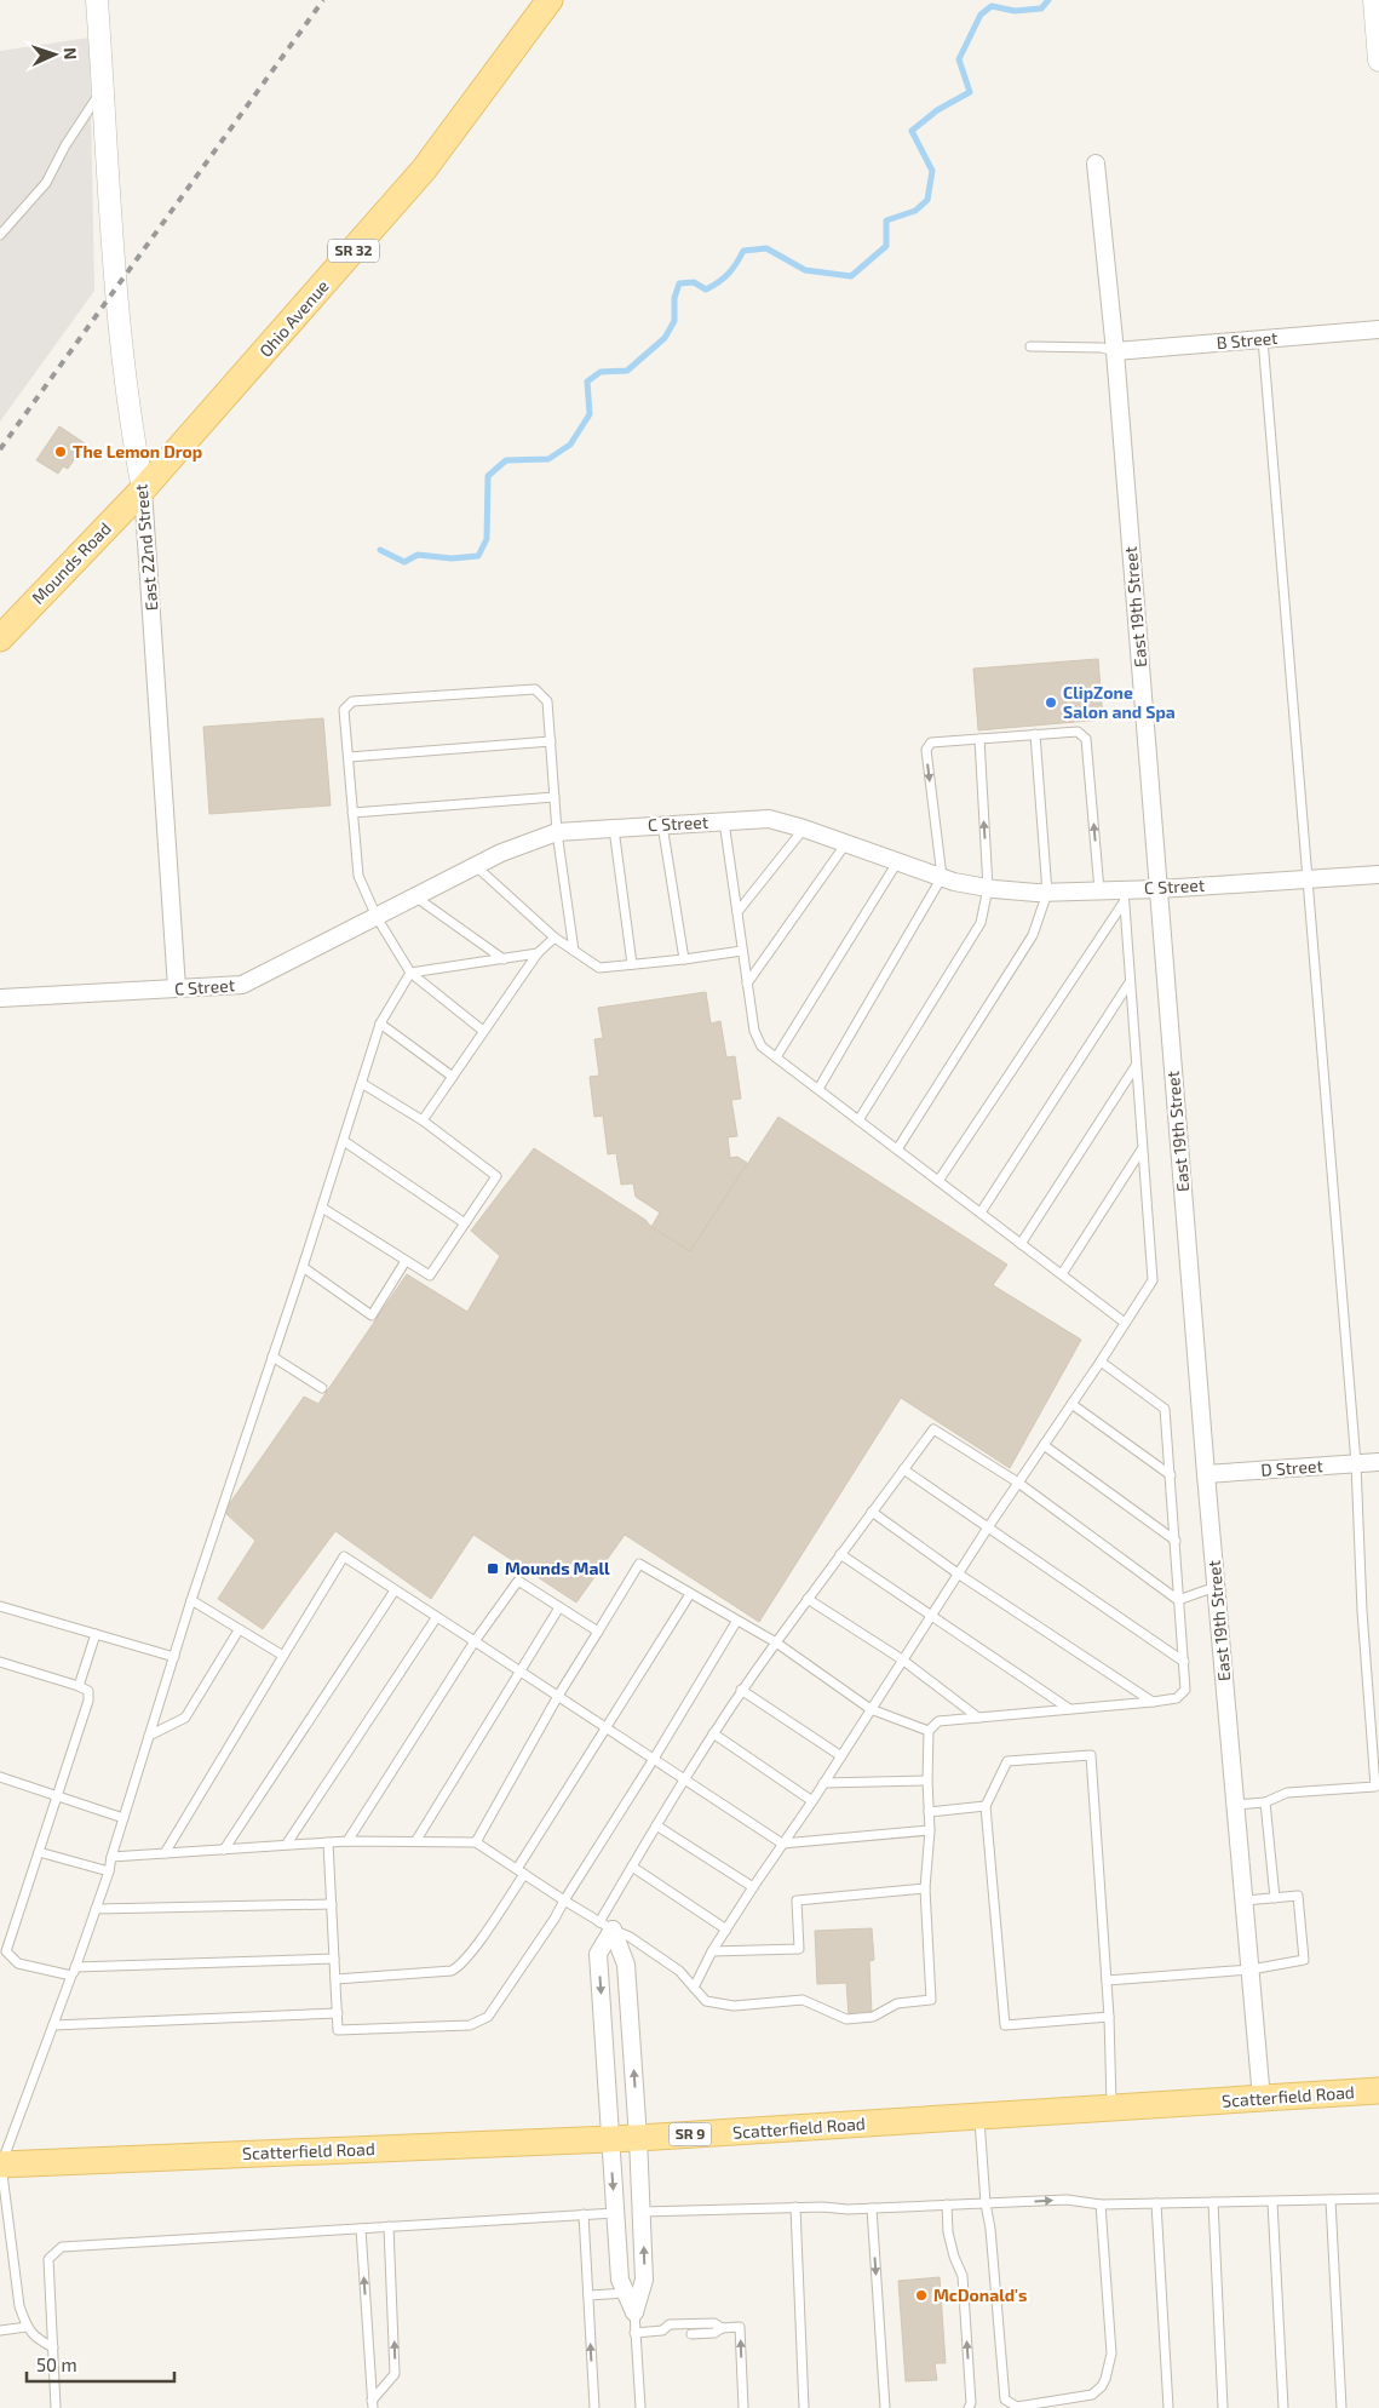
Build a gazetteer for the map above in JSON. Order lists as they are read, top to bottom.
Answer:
{
  "streets": {
    "main road": [
      "SR 32",
      "Ohio Avenue",
      "Mounds Road",
      "Scatterfield Road",
      "SR 9"
    ],
    "street": [
      "B Street",
      "East 22nd Street",
      "East 19th Street",
      "C Street",
      "D Street"
    ]
  },
  "crossings": [
    ["Ohio Avenue", "East 22nd Street"],
    ["Ohio Avenue", "Mounds Road"],
    ["B Street", "East 19th Street"],
    ["East 22nd Street", "Mounds Road"],
    ["East 22nd Street", "C Street"],
    ["East 19th Street", "C Street"],
    ["East 19th Street", "D Street"],
    ["East 19th Street", "Scatterfield Road"]
  ],
  "places": {
    "other": ["The Lemon Drop", "ClipZone Salon and Spa", "McDonald's"],
    "transit": ["Mounds Mall"]
  },
  "scale_bar": "50 m",
  "north": "right"
}
